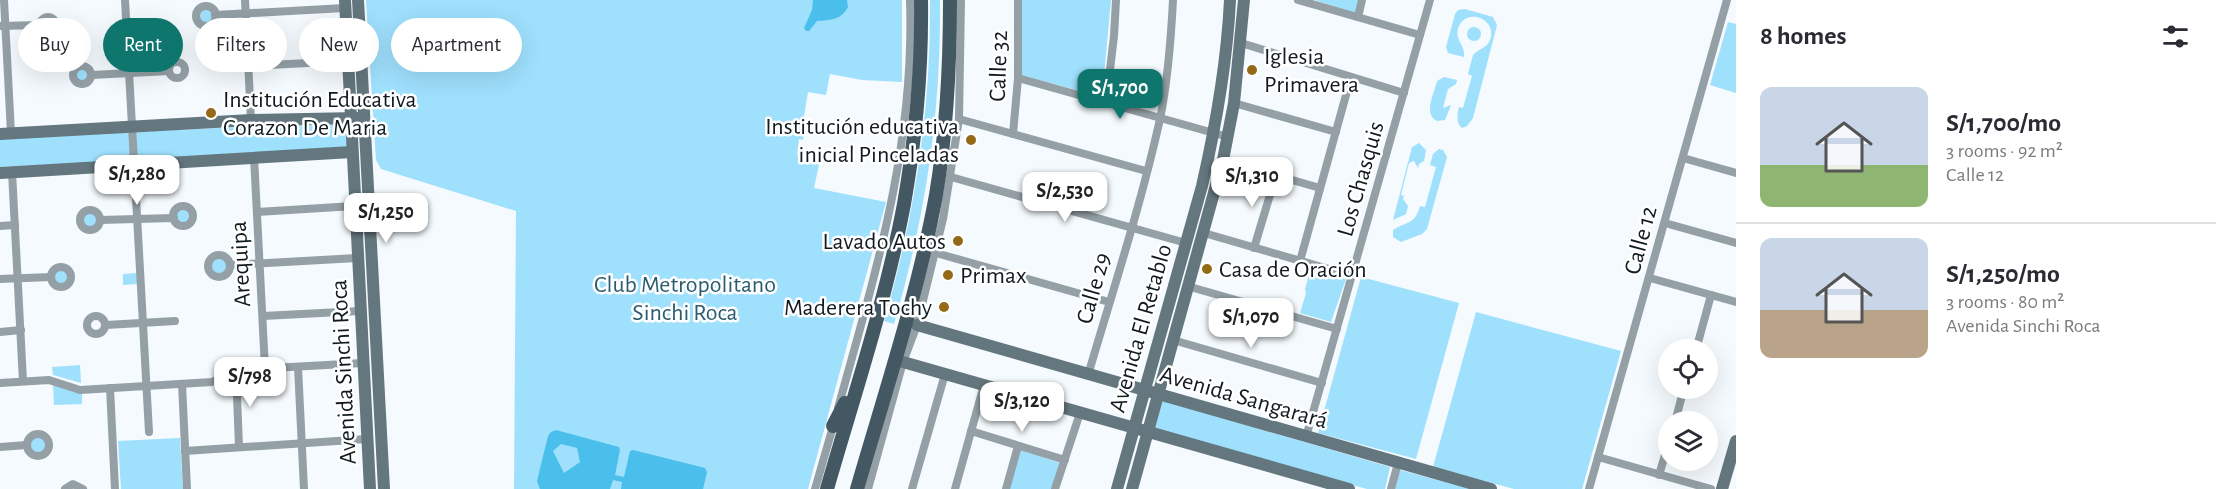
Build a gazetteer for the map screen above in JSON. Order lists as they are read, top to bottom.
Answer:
{
  "streets": {
    "main road": ["Avenida El Retablo", "Avenida Sinchi Roca", "Avenida Sangarará"],
    "street": [
      "Calle 32",
      "Los Chasquis",
      "Calle 12",
      "Arequipa",
      "Calle 29"
    ]
  },
  "crossings": [
    ["Los Chasquis", "Avenida Sangarará"],
    ["Calle 29", "Avenida Sangarará"],
    ["Avenida El Retablo", "Avenida Sangarará"]
  ],
  "parks": ["Club Metropolitano Sinchi Roca"],
  "places": [
    "Iglesia Primavera",
    "Institución Educativa Corazon De Maria",
    "Institución educativa inicial Pinceladas",
    "Lavado Autos",
    "Casa de Oración",
    "Primax",
    "Maderera Tochy"
  ],
  "page": {
    "heading": "8 homes",
    "chip": [
      "Buy",
      "Rent",
      "Filters",
      "New",
      "Apartment"
    ],
    "price": [
      "S/1,700",
      "S/1,280",
      "S/1,310",
      "S/2,530",
      "S/1,250",
      "S/1,070",
      "S/798",
      "S/3,120"
    ],
    "list": [
      {
        "name": "S/1,700/mo",
        "note": "3 rooms · 92 m² · Calle 12"
      },
      {
        "name": "S/1,250/mo",
        "note": "3 rooms · 80 m² · Avenida Sinchi Roca"
      }
    ]
  }
}
